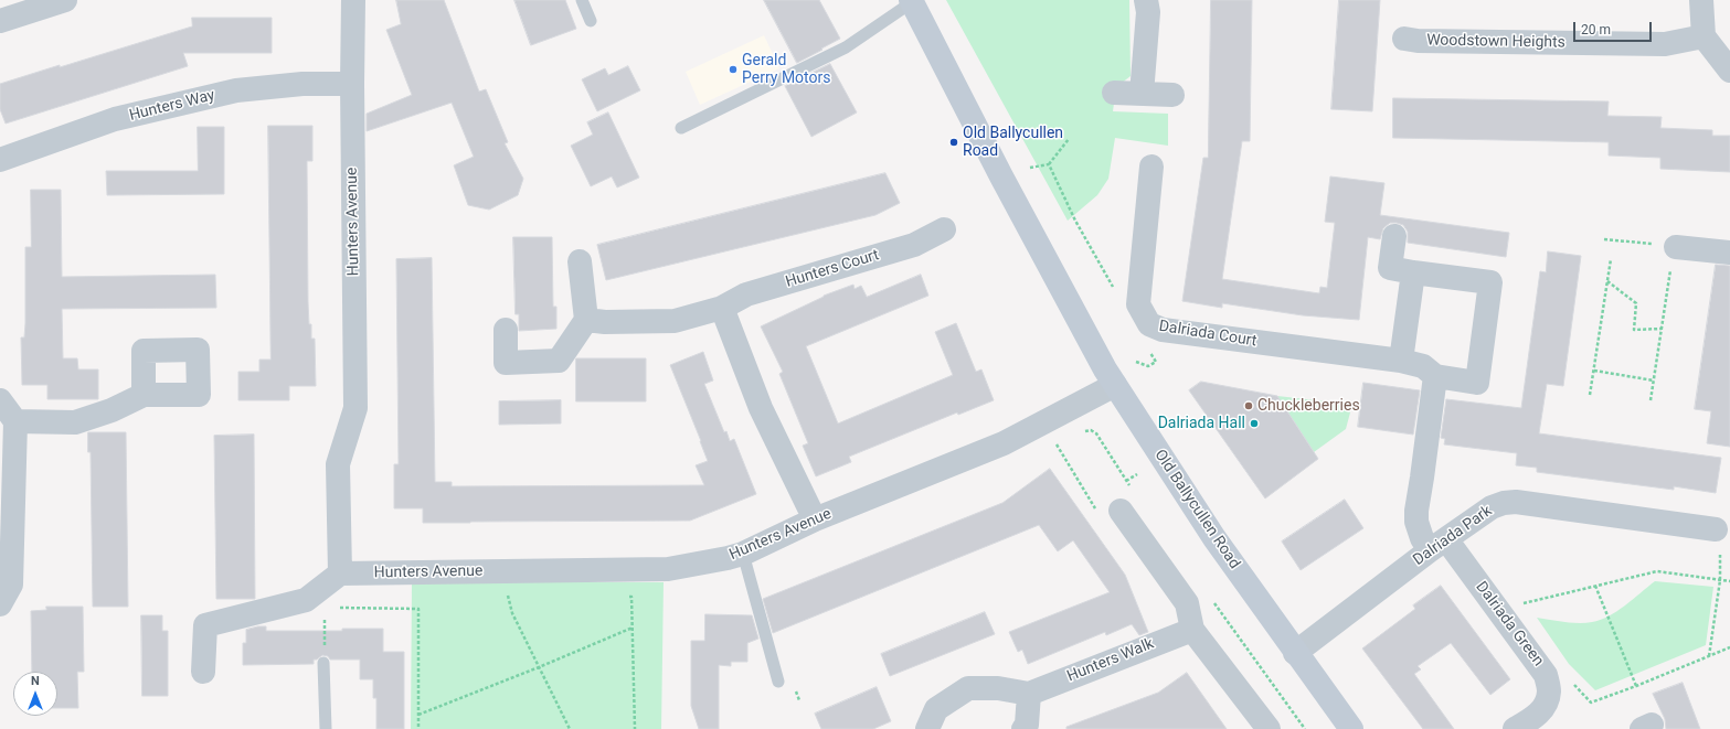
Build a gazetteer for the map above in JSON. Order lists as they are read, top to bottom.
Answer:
{
  "streets": {
    "street": [
      "Woodstown Heights",
      "Hunters Way",
      "Hunters Avenue",
      "Hunters Court",
      "Dalriada Court",
      "Old Ballycullen Road",
      "Dalriada Park",
      "Dalriada Green",
      "Hunters Walk"
    ]
  },
  "crossings": [
    ["Hunters Way", "Hunters Avenue"],
    ["Hunters Avenue", "Old Ballycullen Road"],
    ["Old Ballycullen Road", "Dalriada Park"],
    ["Dalriada Park", "Dalriada Green"]
  ],
  "places": [
    "Gerald Perry Motors",
    "Old Ballycullen Road",
    "Chuckleberries",
    "Dalriada Hall"
  ],
  "scale_bar": "20 m",
  "north": "top"
}
